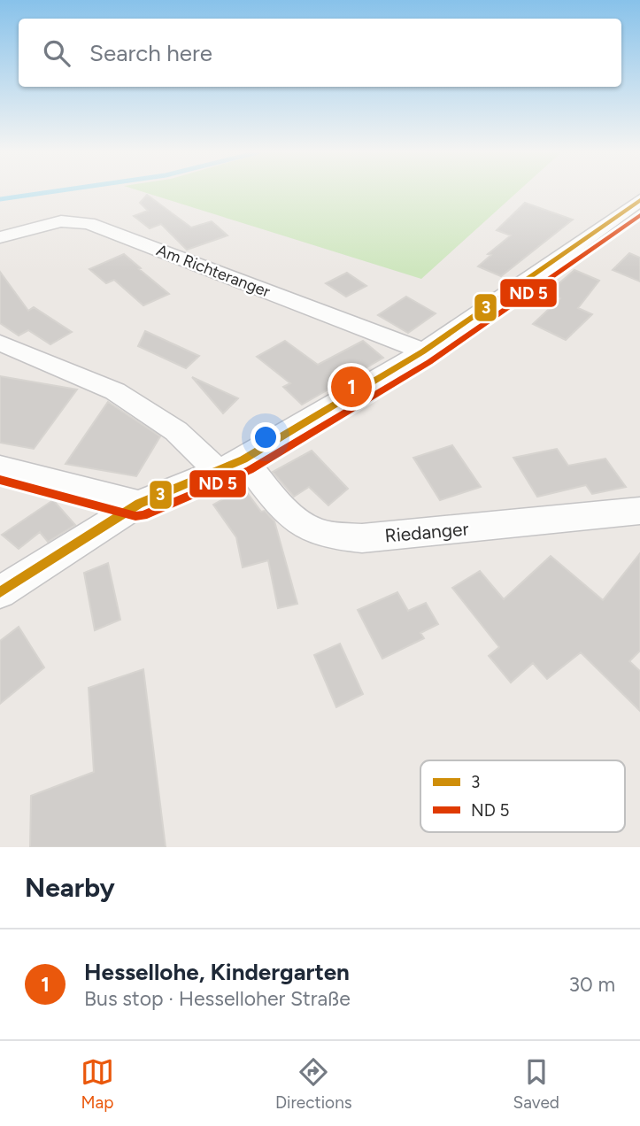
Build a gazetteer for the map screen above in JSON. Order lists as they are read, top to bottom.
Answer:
{
  "streets": {
    "street": ["Am Richteranger", "Riedanger"]
  },
  "lines": ["transit line 3"],
  "legend": ["3", "ND 5"],
  "page": {
    "search": "Search here",
    "pins": "1",
    "heading": "Nearby",
    "list": [
      {
        "mark": "1",
        "name": "Hessellohe, Kindergarten",
        "note": "Bus stop · Hesselloher Straße",
        "value": "30 m"
      }
    ],
    "nav": ["Map", "Directions", "Saved"]
  }
}
